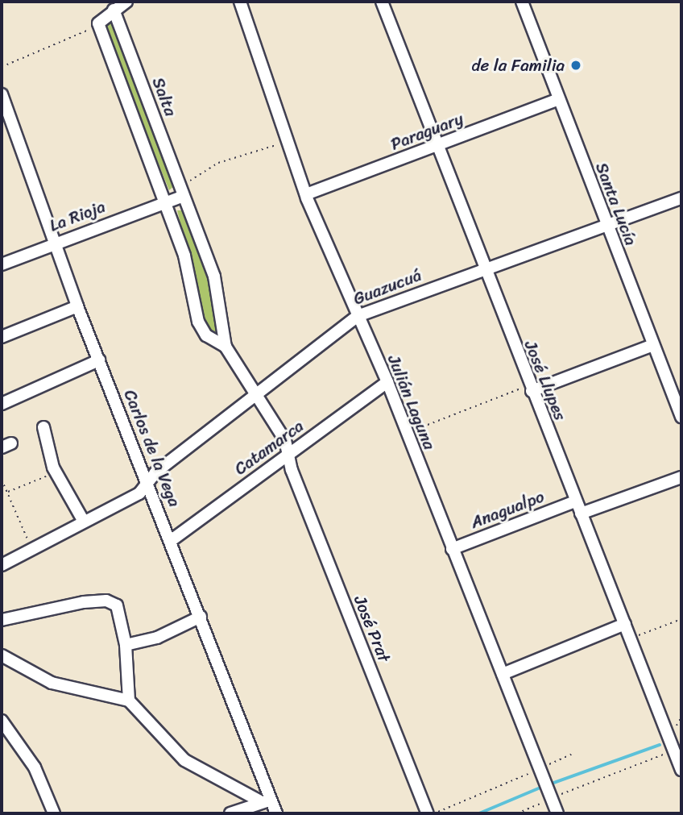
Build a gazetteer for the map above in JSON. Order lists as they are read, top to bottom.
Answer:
{
  "streets": {
    "street": [
      "Salta",
      "Paraguary",
      "Santa Lucía",
      "La Rioja",
      "Guazucuá",
      "José Llupes",
      "Julián Laguna",
      "Catamarca",
      "Carlos de la Vega",
      "Anagualpo",
      "José Prat"
    ]
  },
  "crossings": [
    ["Salta", "La Rioja"],
    ["Salta", "Guazucuá"],
    ["Salta", "Catamarca"],
    ["Salta", "José Prat"],
    ["Paraguary", "Santa Lucía"],
    ["Paraguary", "José Llupes"],
    ["Paraguary", "Julián Laguna"],
    ["Santa Lucía", "Guazucuá"],
    ["La Rioja", "Carlos de la Vega"],
    ["Guazucuá", "José Llupes"],
    ["Guazucuá", "Julián Laguna"],
    ["Guazucuá", "Carlos de la Vega"],
    ["José Llupes", "Anagualpo"],
    ["Julián Laguna", "Catamarca"],
    ["Julián Laguna", "Anagualpo"],
    ["Catamarca", "Carlos de la Vega"],
    ["Catamarca", "José Prat"]
  ],
  "places": ["de la Familia"]
}
